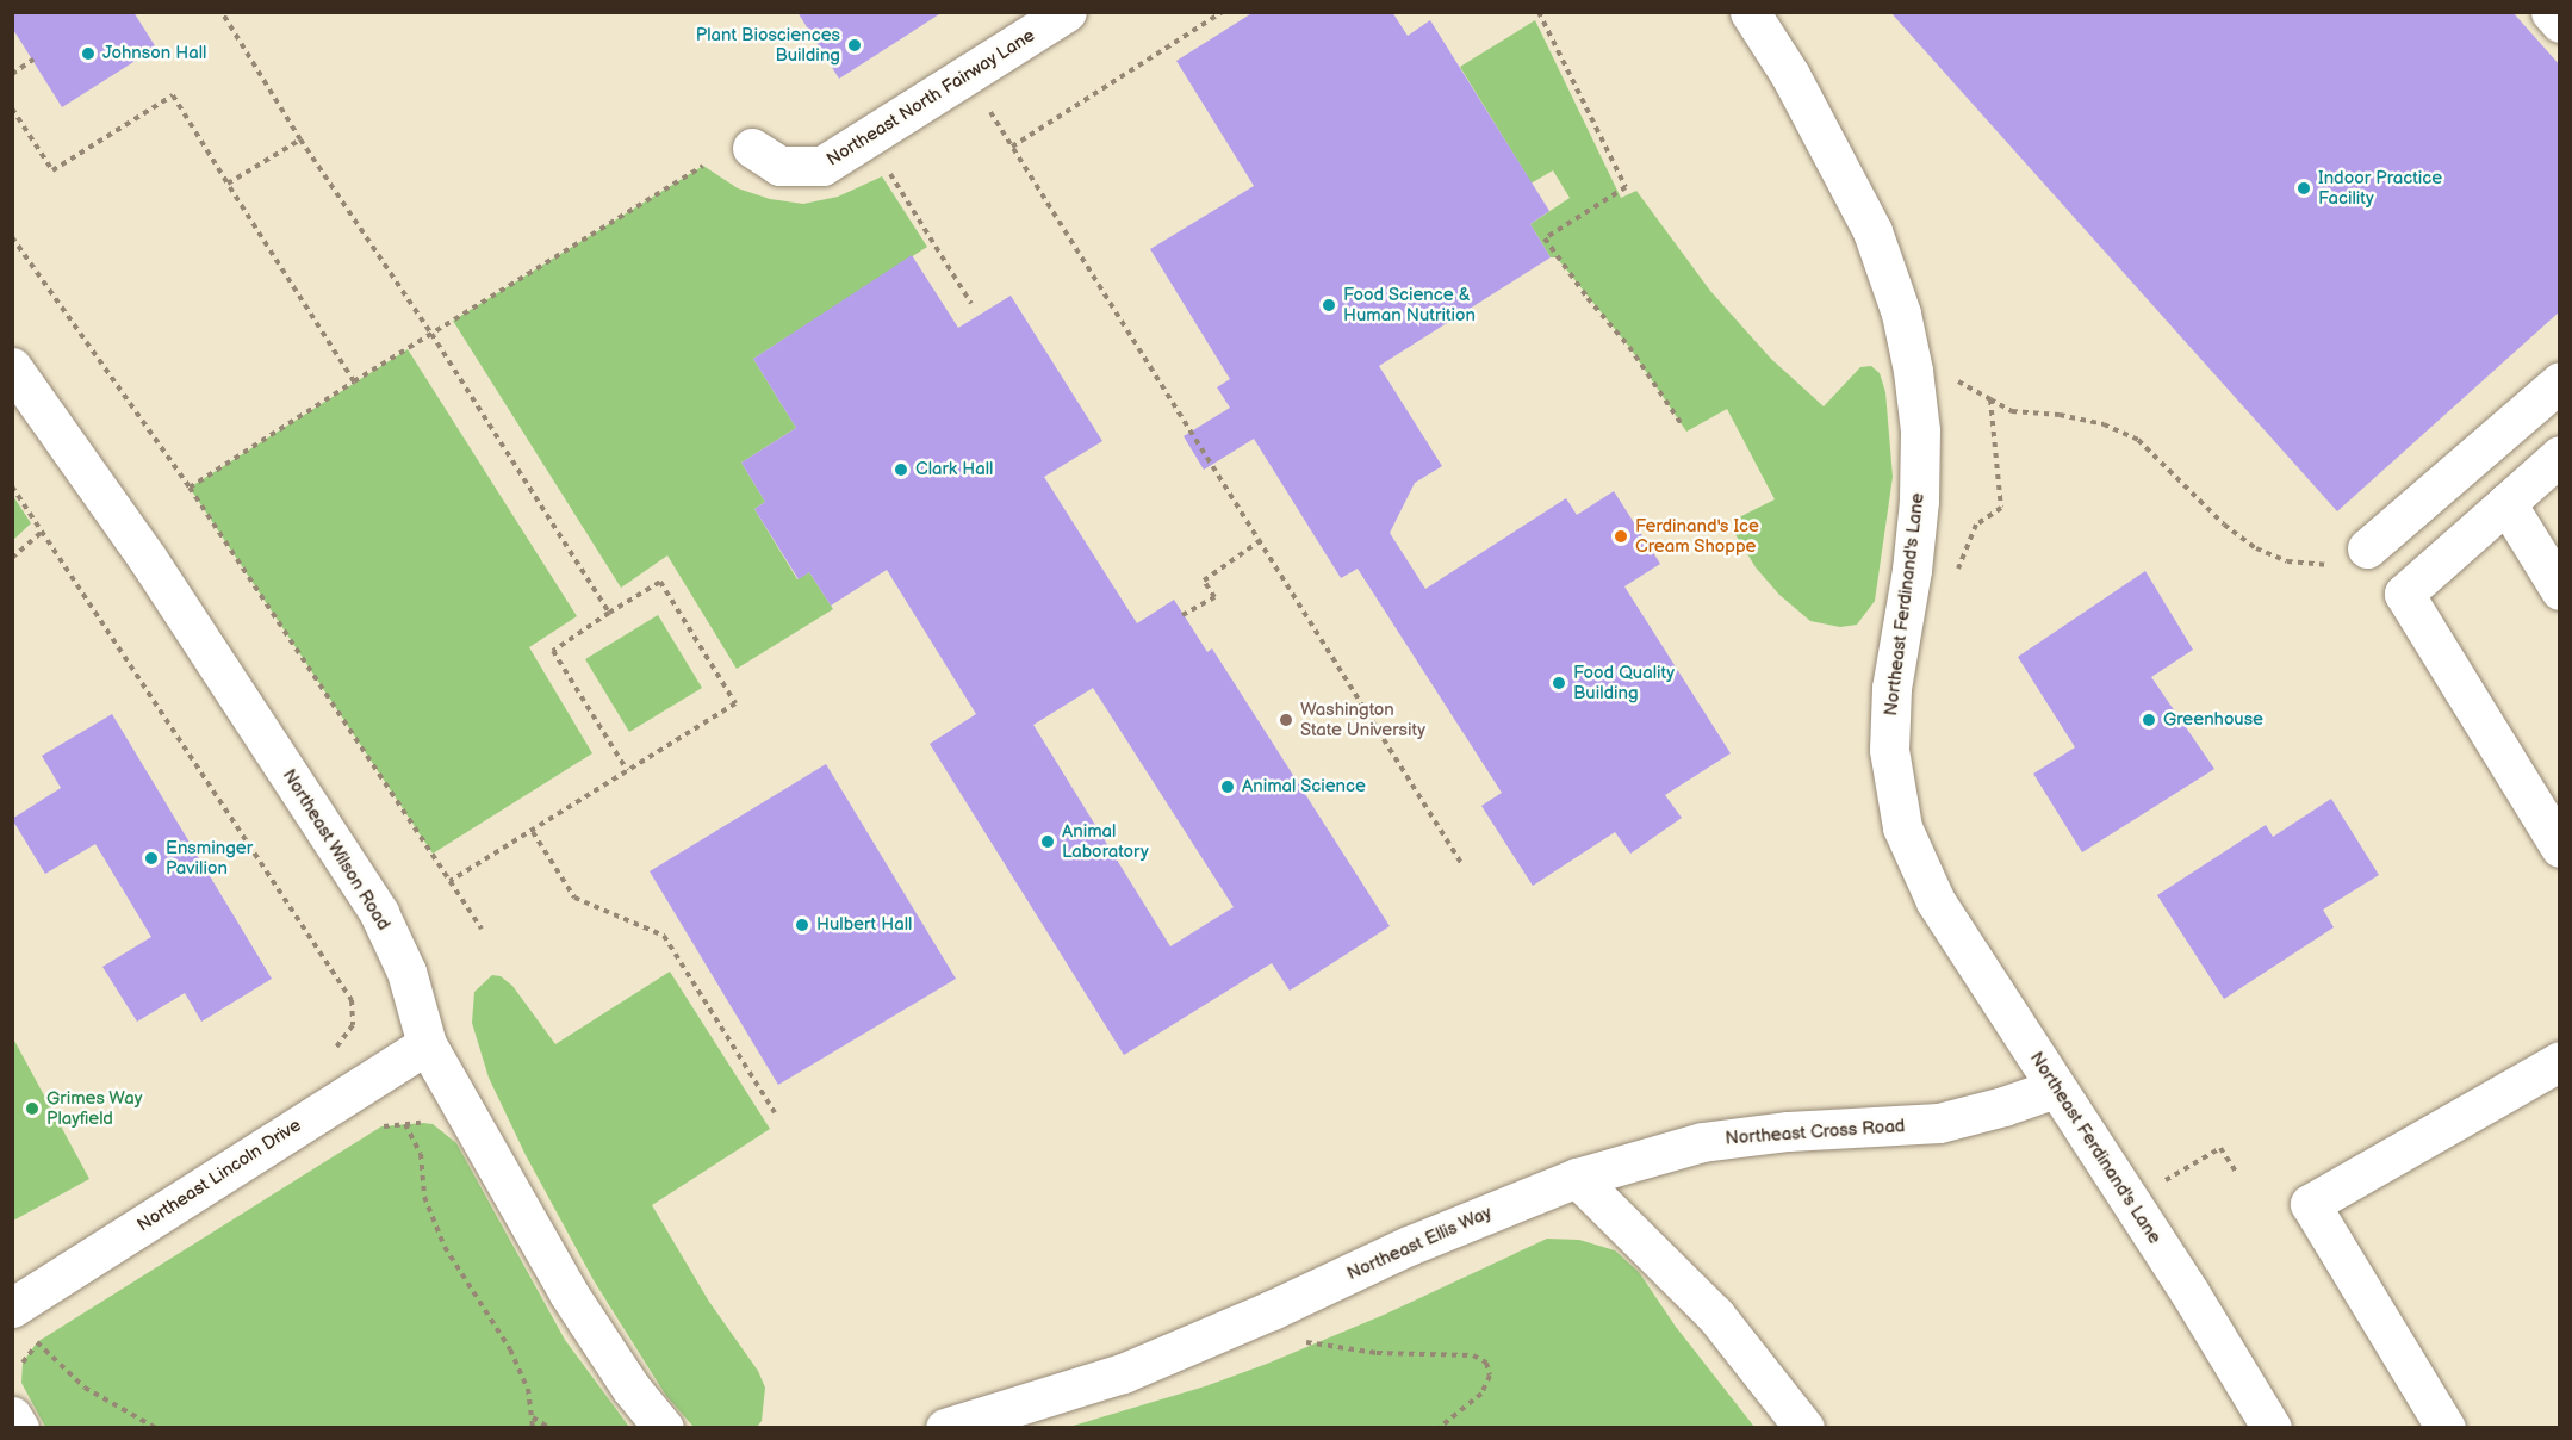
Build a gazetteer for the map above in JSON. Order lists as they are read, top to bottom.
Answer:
{
  "streets": {
    "street": [
      "Northeast North Fairway Lane",
      "Northeast Ferdinand's Lane",
      "Northeast Wilson Road",
      "Northeast Cross Road",
      "Northeast Lincoln Drive",
      "Northeast Ellis Way"
    ]
  },
  "crossings": [
    ["Northeast Ferdinand's Lane", "Northeast Cross Road"],
    ["Northeast Wilson Road", "Northeast Lincoln Drive"],
    ["Northeast Cross Road", "Northeast Ellis Way"]
  ],
  "places": [
    "Plant Biosciences Building",
    "Johnson Hall",
    "Indoor Practice Facility",
    "Food Science & Human Nutrition",
    "Clark Hall",
    "Ferdinand's Ice Cream Shoppe",
    "Food Quality Building",
    "Washington State University",
    "Greenhouse",
    "Animal Science",
    "Animal Laboratory",
    "Ensminger Pavilion",
    "Hulbert Hall",
    "Grimes Way Playfield"
  ]
}
